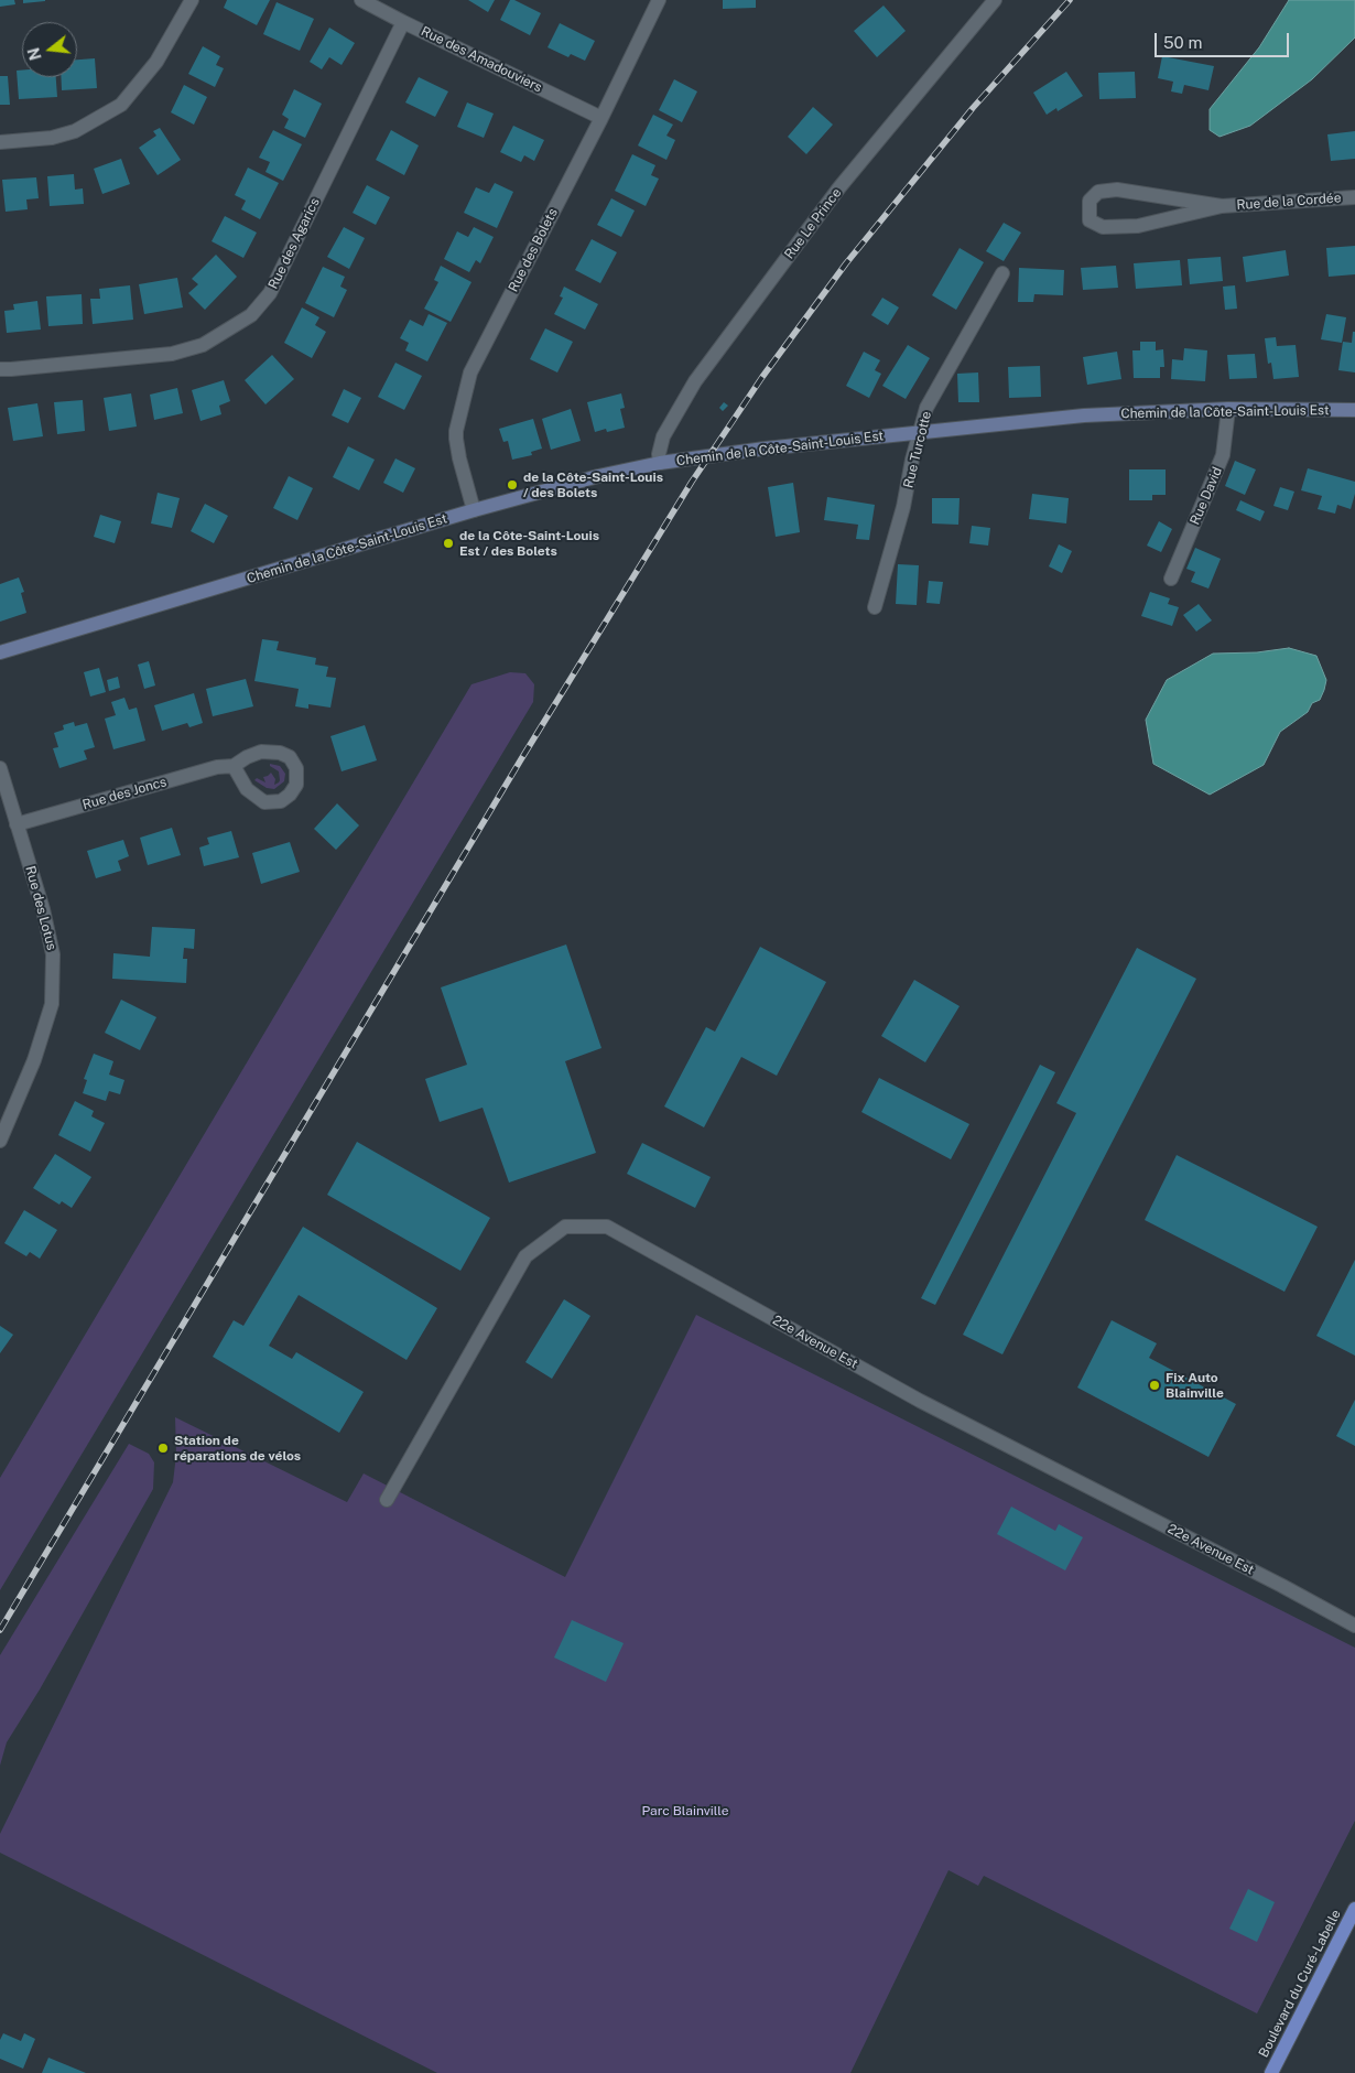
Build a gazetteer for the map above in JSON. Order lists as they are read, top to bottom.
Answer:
{
  "streets": {
    "main road": ["Boulevard du Curé-Labelle"],
    "street": [
      "Rue des Amadouviers",
      "Rue de la Cordée",
      "Rue Le Prince",
      "Rue des Agarics",
      "Rue des Bolets",
      "Chemin de la Côte-Saint-Louis Est",
      "Rue Turcotte",
      "Rue David",
      "Rue des Joncs",
      "Rue des Lotus",
      "22e Avenue Est"
    ]
  },
  "crossings": [
    ["Rue des Amadouviers", "Rue des Agarics"],
    ["Rue des Amadouviers", "Rue des Bolets"],
    ["Rue Le Prince", "Chemin de la Côte-Saint-Louis Est"],
    ["Rue des Bolets", "Chemin de la Côte-Saint-Louis Est"],
    ["Chemin de la Côte-Saint-Louis Est", "Rue Turcotte"],
    ["Chemin de la Côte-Saint-Louis Est", "Rue David"],
    ["Rue des Joncs", "Rue des Lotus"]
  ],
  "parks": ["Parc Blainville"],
  "places": [
    "de la Côte-Saint-Louis / des Bolets",
    "de la Côte-Saint-Louis Est / des Bolets",
    "Fix Auto Blainville",
    "Station de réparations de vélos"
  ],
  "scale_bar": "50 m",
  "north": "left"
}
